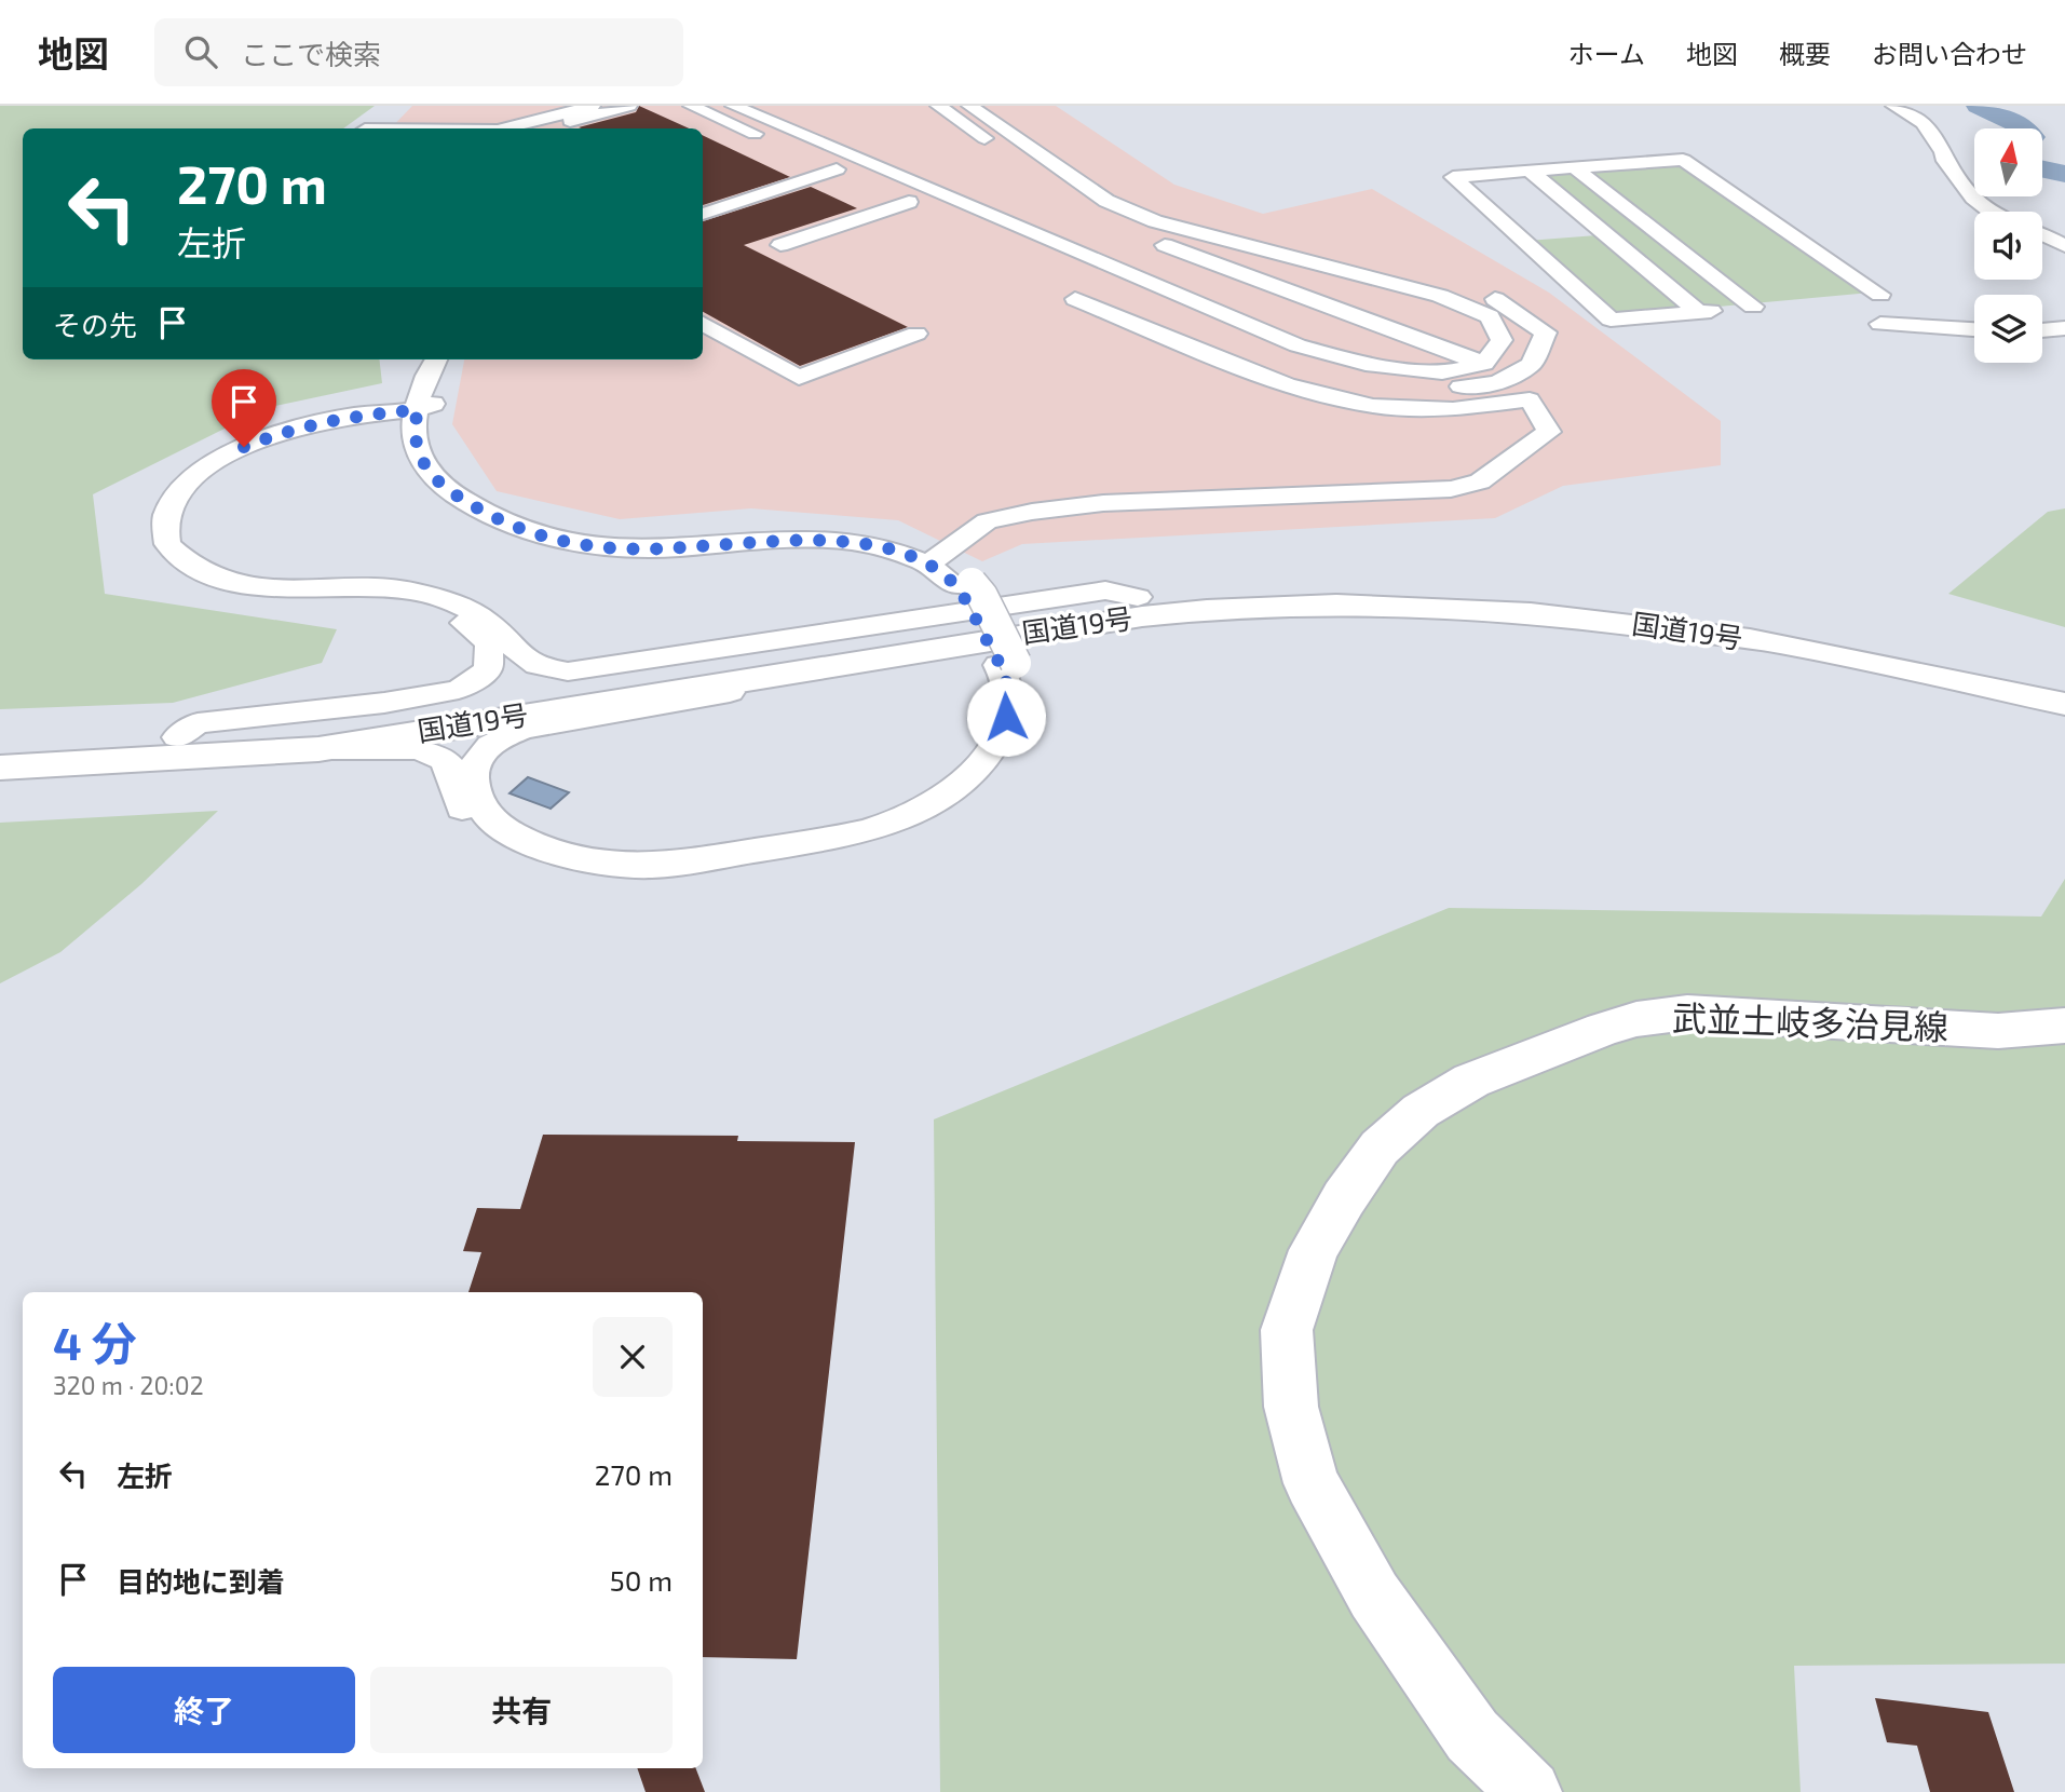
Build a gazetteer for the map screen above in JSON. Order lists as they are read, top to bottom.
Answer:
{
  "streets": {
    "main road": ["国道19号", "武並土岐多治見線"]
  },
  "north": "top",
  "page": {
    "header": "地図",
    "search": "ここで検索",
    "nav": [
      "ホーム",
      "地図",
      "概要",
      "お問い合わせ"
    ],
    "turn": ["270 m", "左折"],
    "then": "その先",
    "heading": ["4 分", "320 m · 20:02"],
    "list": [
      {
        "name": "左折",
        "value": "270 m"
      },
      {
        "name": "目的地に到着",
        "value": "50 m"
      }
    ],
    "buttons": ["終了", "共有"]
  }
}
